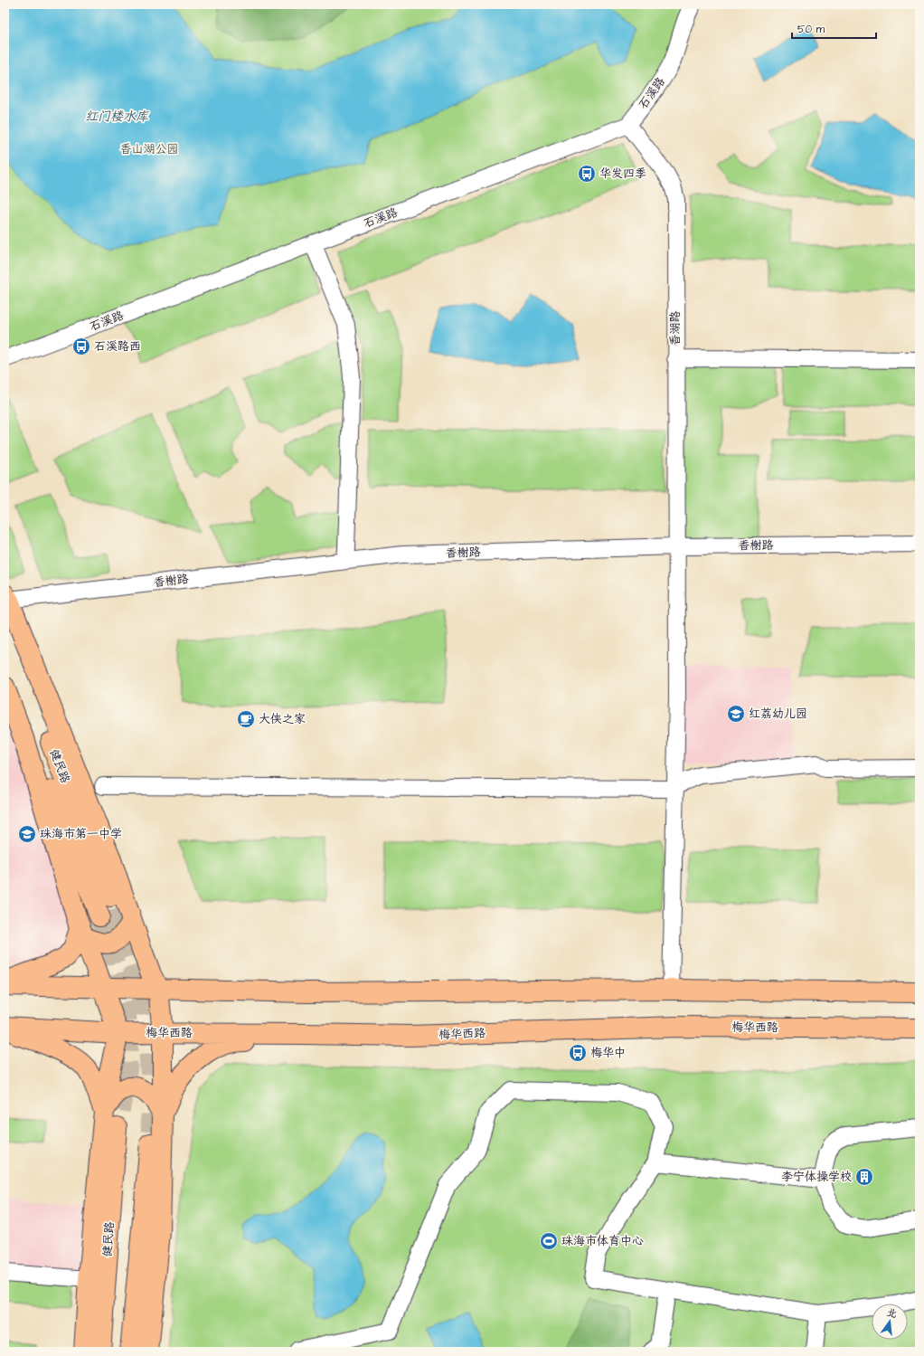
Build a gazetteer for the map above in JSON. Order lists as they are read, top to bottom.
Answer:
{
  "streets": {
    "main road": ["健民路", "梅华西路"],
    "street": ["石溪路", "香湖路", "香榭路"]
  },
  "crossings": [
    ["石溪路", "香湖路"],
    ["香湖路", "香榭路"]
  ],
  "water": ["红门楼水库"],
  "parks": ["香山湖公园"],
  "places": {
    "bus stop": ["华发四季", "石溪路西", "梅华中"],
    "school or university": ["红荔幼儿园", "珠海市第一中学"],
    "cafe": ["大侠之家"],
    "building": ["李宁体操学校"],
    "sports": ["珠海市体育中心"]
  },
  "scale_bar": "50 m",
  "north": "top"
}
